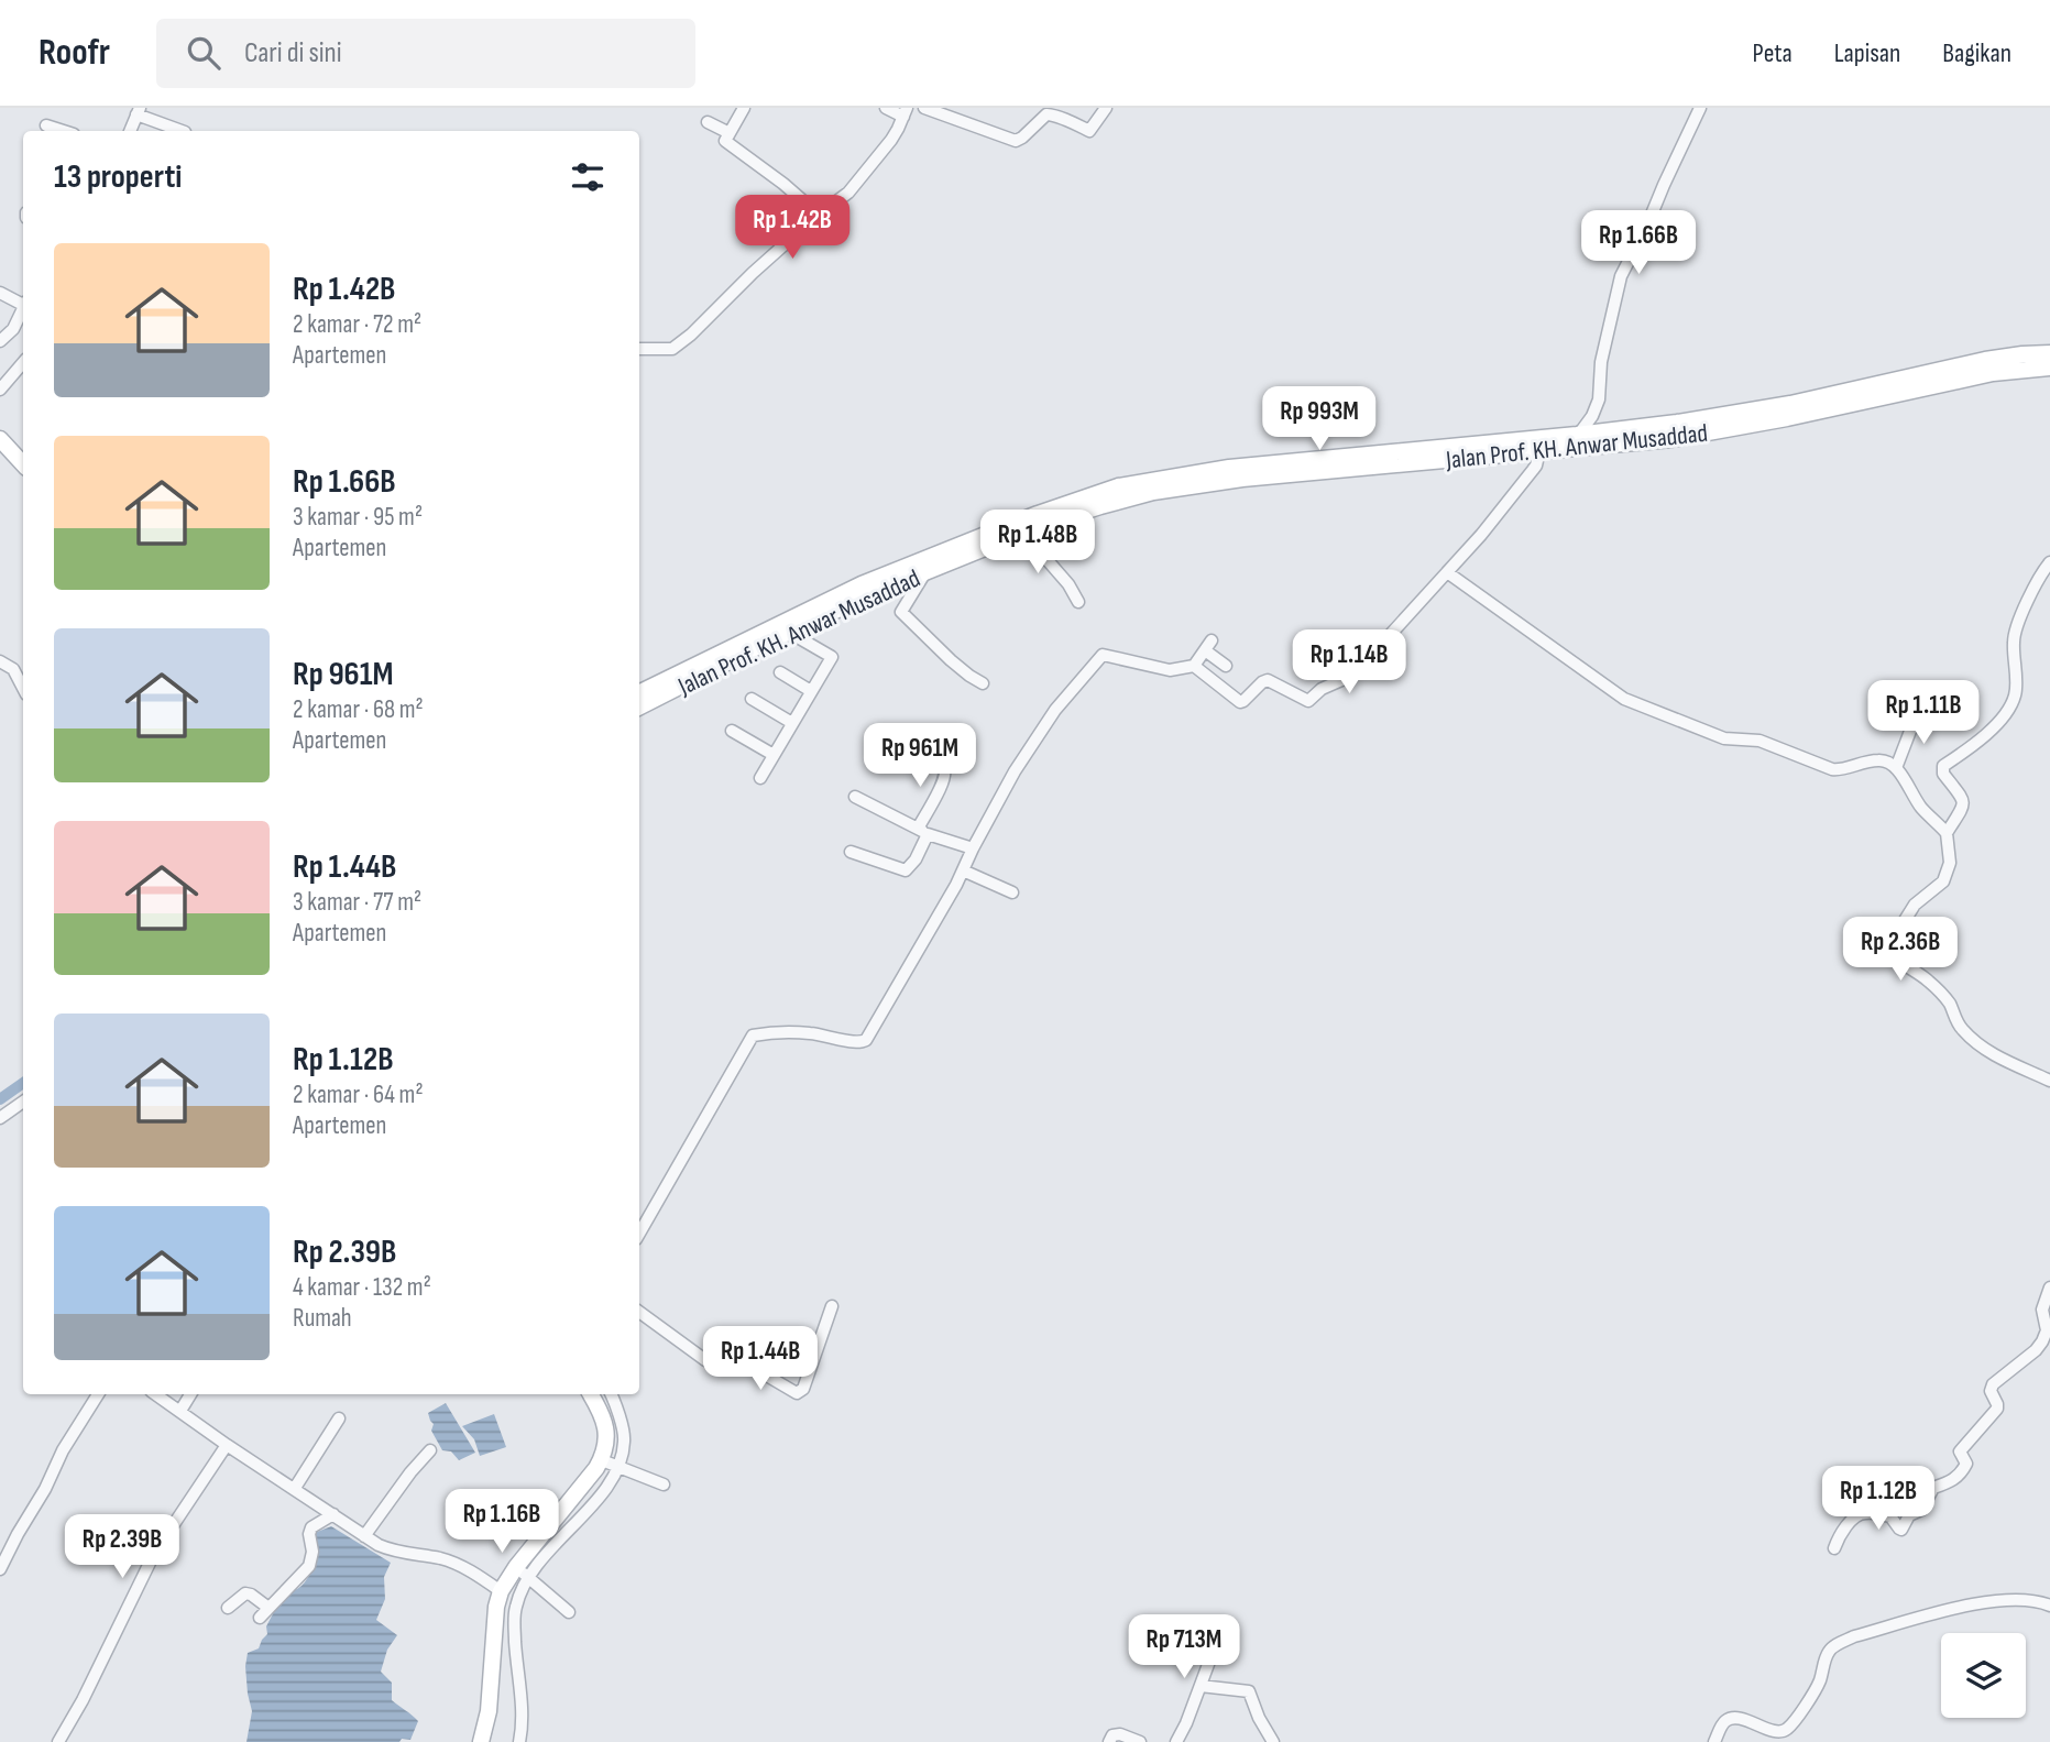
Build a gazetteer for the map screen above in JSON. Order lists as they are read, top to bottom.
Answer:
{
  "streets": {
    "street": ["Jalan Prof. KH. Anwar Musaddad"]
  },
  "page": {
    "header": "Roofr",
    "search": "Cari di sini",
    "nav": ["Peta", "Lapisan", "Bagikan"],
    "heading": "13 properti",
    "price": [
      "Rp 1.42B",
      "Rp 1.66B",
      "Rp 993M",
      "Rp 1.48B",
      "Rp 1.14B",
      "Rp 1.11B",
      "Rp 961M",
      "Rp 2.36B",
      "Rp 1.44B",
      "Rp 1.12B",
      "Rp 1.16B",
      "Rp 2.39B",
      "Rp 713M"
    ],
    "list": [
      {
        "name": "Rp 1.42B",
        "note": "2 kamar · 72 m² · Apartemen"
      },
      {
        "name": "Rp 1.66B",
        "note": "3 kamar · 95 m² · Apartemen"
      },
      {
        "name": "Rp 961M",
        "note": "2 kamar · 68 m² · Apartemen"
      },
      {
        "name": "Rp 1.44B",
        "note": "3 kamar · 77 m² · Apartemen"
      },
      {
        "name": "Rp 1.12B",
        "note": "2 kamar · 64 m² · Apartemen"
      },
      {
        "name": "Rp 2.39B",
        "note": "4 kamar · 132 m² · Rumah"
      }
    ]
  }
}
